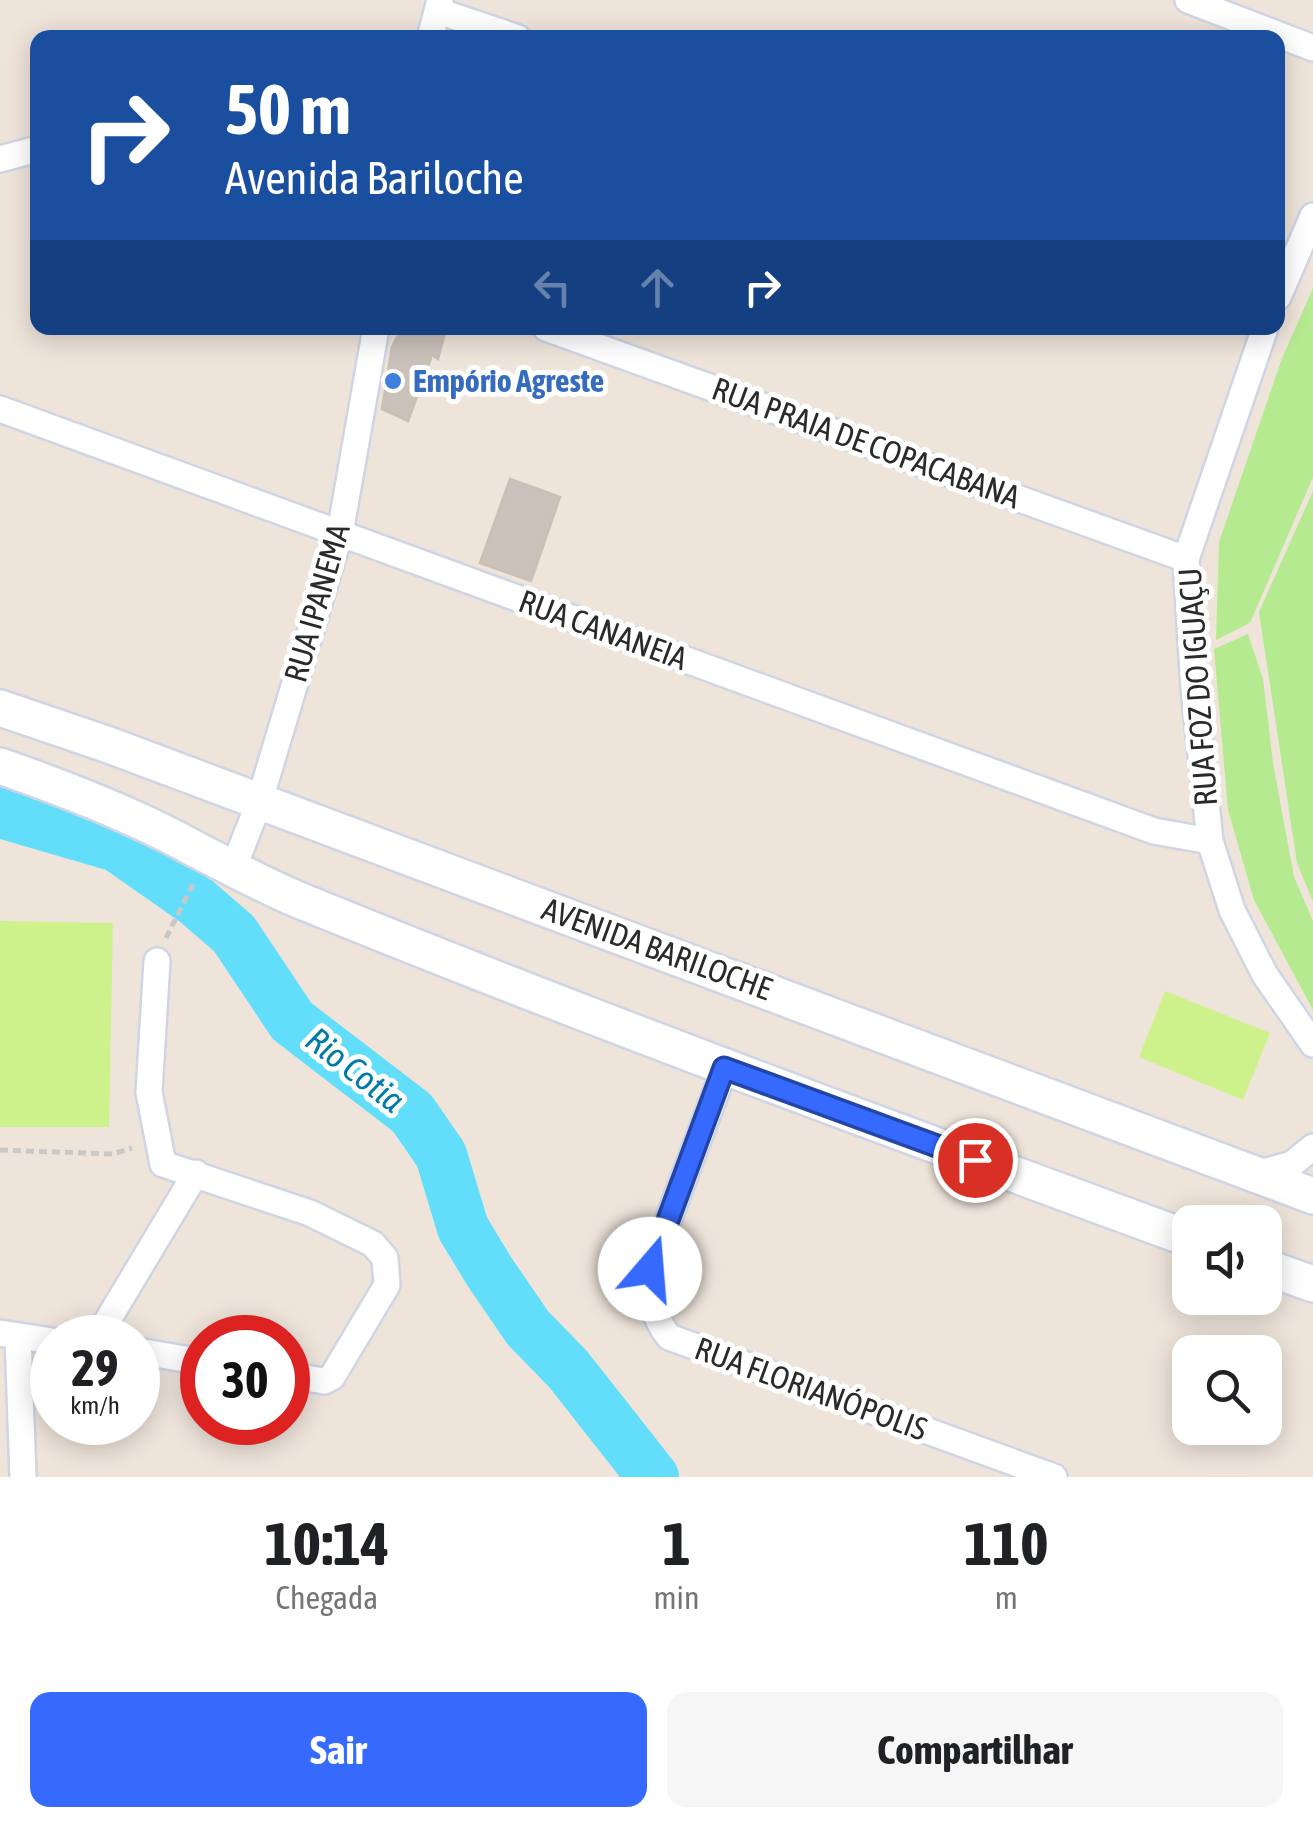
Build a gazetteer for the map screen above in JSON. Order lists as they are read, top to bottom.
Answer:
{
  "streets": {
    "main road": ["AVENIDA BARILOCHE"],
    "street": [
      "RUA PRAIA DE COPACABANA",
      "RUA IPANEMA",
      "RUA CANANEIA",
      "RUA FOZ DO IGUAÇU",
      "RUA FLORIANÓPOLIS"
    ]
  },
  "crossings": [
    ["RUA PRAIA DE COPACABANA", "RUA FOZ DO IGUAÇU"],
    ["RUA IPANEMA", "RUA CANANEIA"],
    ["RUA IPANEMA", "AVENIDA BARILOCHE"],
    ["RUA CANANEIA", "RUA FOZ DO IGUAÇU"]
  ],
  "water": ["Rio Cotia"],
  "places": ["Empório Agreste"],
  "page": {
    "turn": ["50 m", "Avenida Bariloche"],
    "speed": "29 km/h",
    "limit": "30",
    "eta": [
      "10:14",
      "Chegada",
      "1",
      "min",
      "110",
      "m"
    ],
    "buttons": ["Sair", "Compartilhar"]
  }
}
